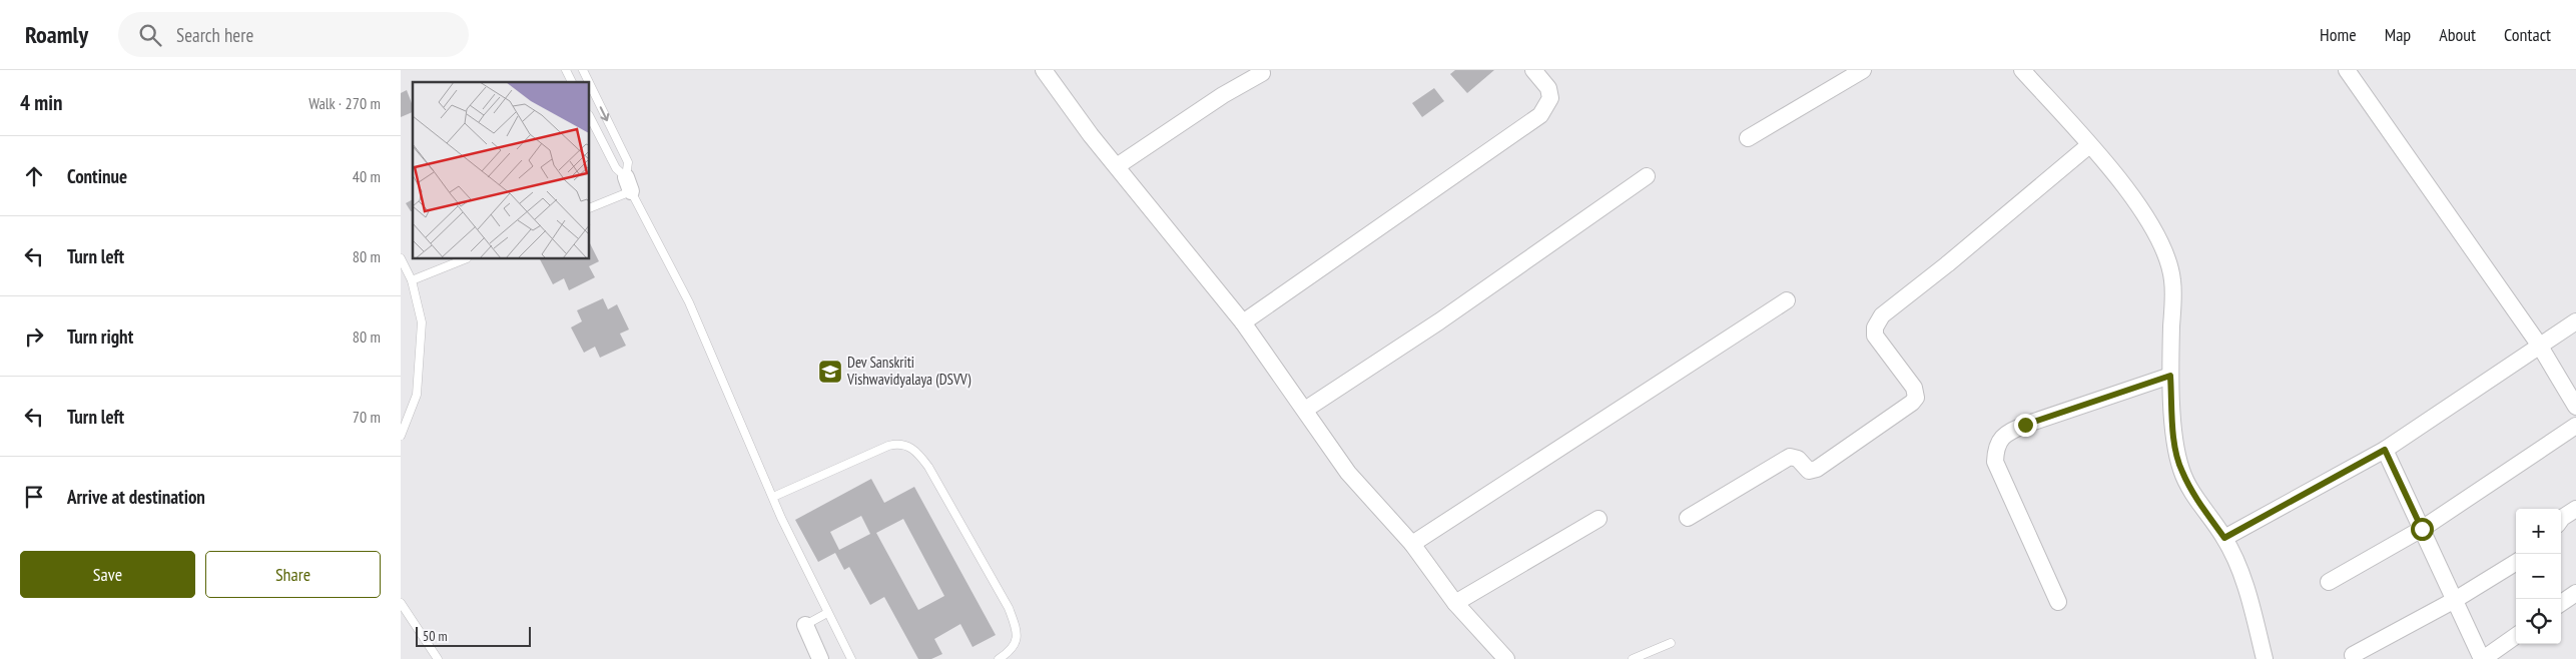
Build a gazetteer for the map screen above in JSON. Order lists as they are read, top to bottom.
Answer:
{
  "places": {
    "school or university": ["Dev Sanskriti Vishwavidyalaya (DSVV)"]
  },
  "scale_bar": "50 m",
  "page": {
    "header": "Roamly",
    "search": "Search here",
    "nav": [
      "Home",
      "Map",
      "About",
      "Contact"
    ],
    "heading": ["4 min", "Walk · 270 m"],
    "list": [
      ["Continue", "40 m"],
      ["Turn left", "80 m"],
      ["Turn right", "80 m"],
      ["Turn left", "70 m"],
      "Arrive at destination"
    ],
    "map_buttons": ["+", "−"],
    "buttons": ["Save", "Share"],
    "scale": "50 m"
  }
}
